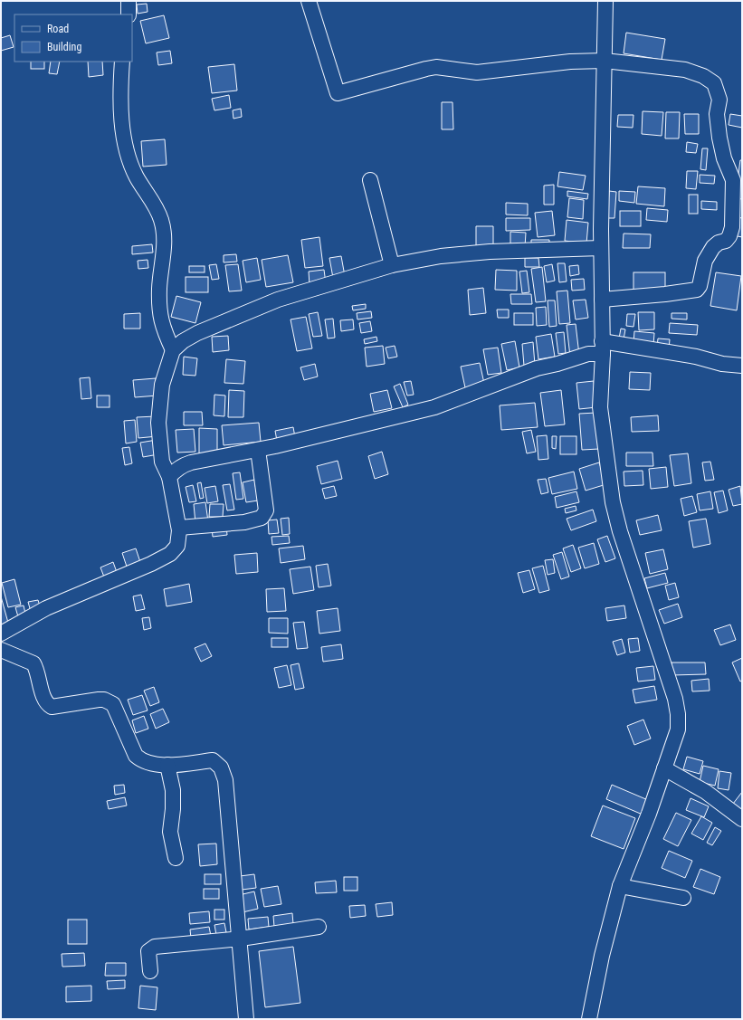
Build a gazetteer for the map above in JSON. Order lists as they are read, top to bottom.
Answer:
{
  "legend": ["Road", "Building"]
}
